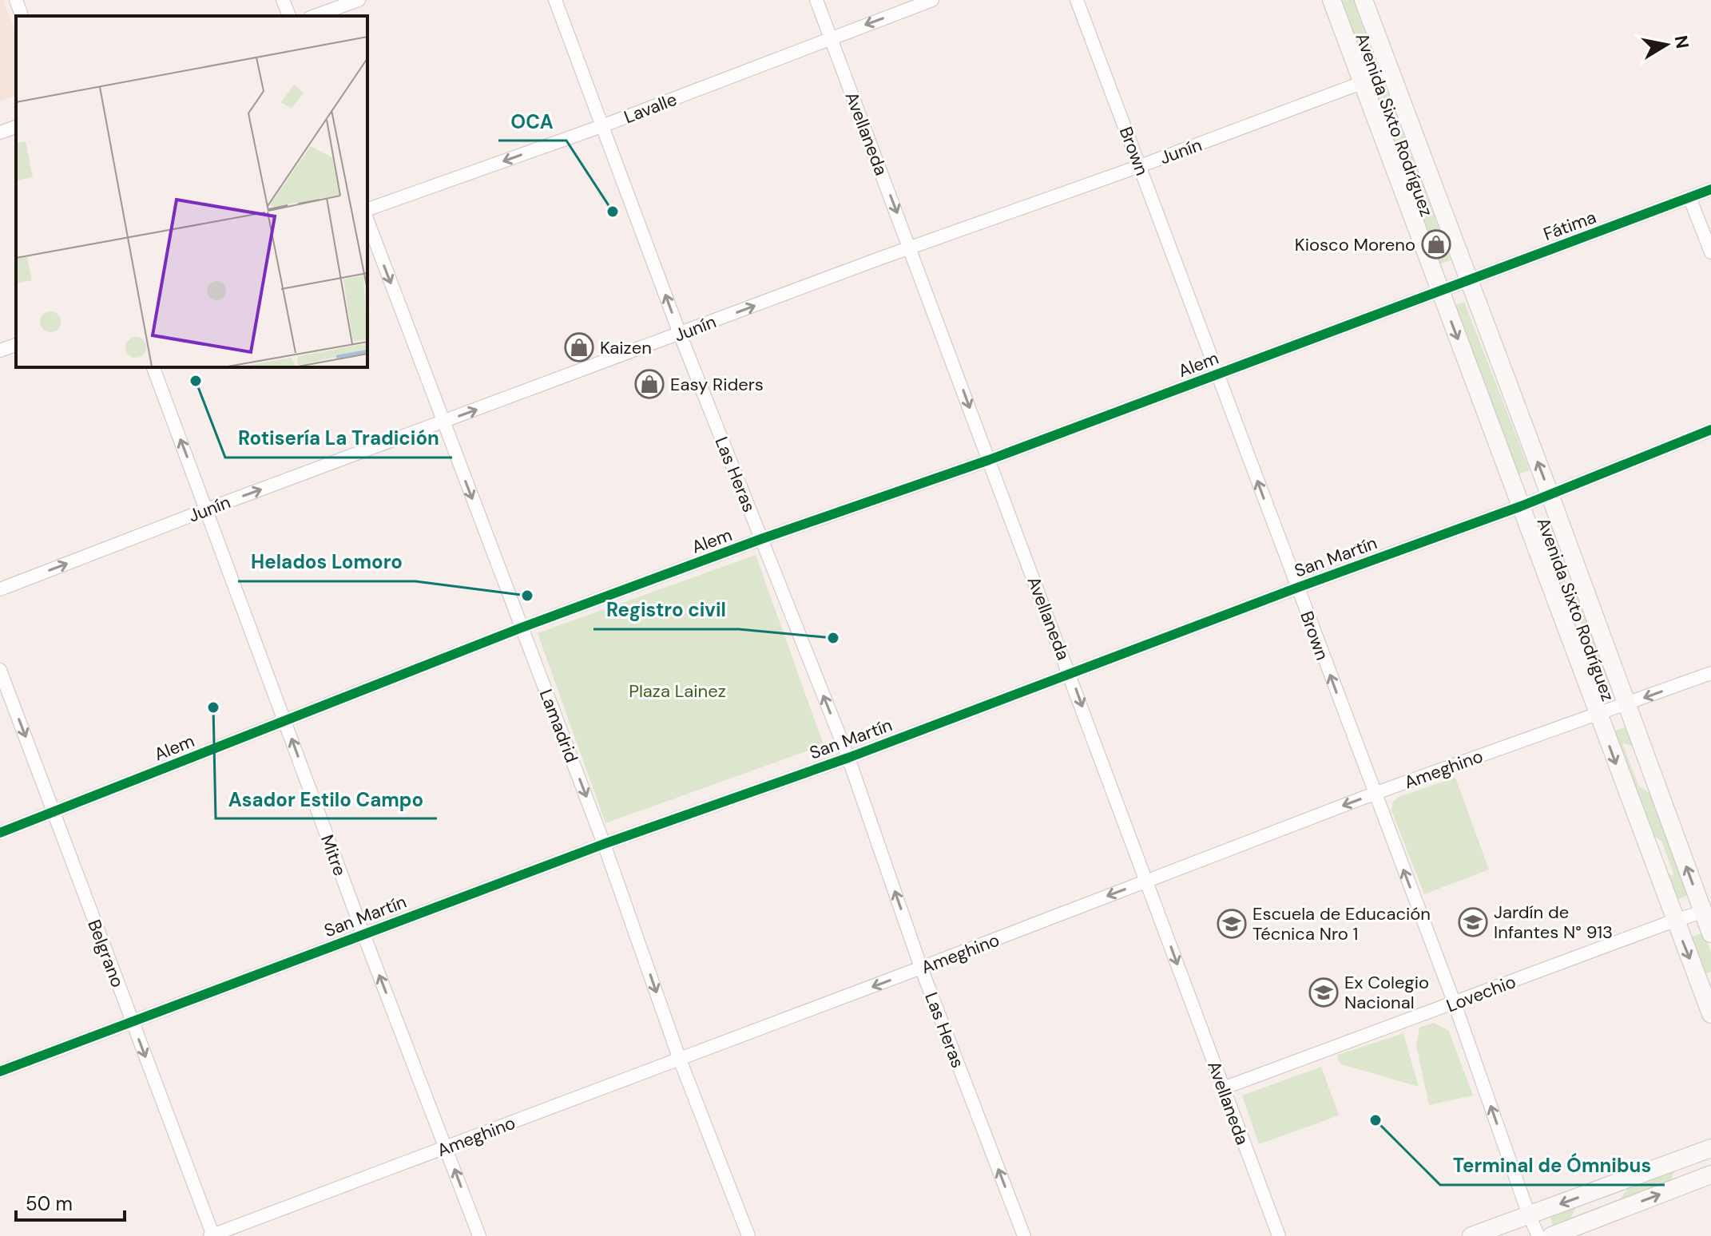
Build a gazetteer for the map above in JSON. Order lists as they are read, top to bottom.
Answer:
{
  "streets": {
    "main road": ["Avenida Sixto Rodríguez"],
    "street": [
      "Lavalle",
      "Avellaneda",
      "Brown",
      "Junín",
      "Fátima",
      "Alem",
      "Las Heras",
      "San Martín",
      "Lamadrid",
      "Ameghino",
      "Mitre",
      "Belgrano",
      "Lovechio"
    ]
  },
  "crossings": [
    ["Lavalle", "Avellaneda"],
    ["Lavalle", "Las Heras"],
    ["Avenida Sixto Rodríguez", "Junín"],
    ["Avenida Sixto Rodríguez", "Fátima"],
    ["Avenida Sixto Rodríguez", "Alem"],
    ["Avenida Sixto Rodríguez", "San Martín"],
    ["Avenida Sixto Rodríguez", "Ameghino"],
    ["Avenida Sixto Rodríguez", "Lovechio"],
    ["Avellaneda", "Junín"],
    ["Avellaneda", "Alem"],
    ["Avellaneda", "San Martín"],
    ["Avellaneda", "Ameghino"],
    ["Avellaneda", "Lovechio"],
    ["Brown", "Junín"],
    ["Brown", "Alem"],
    ["Brown", "San Martín"],
    ["Brown", "Ameghino"],
    ["Brown", "Lovechio"],
    ["Junín", "Las Heras"],
    ["Junín", "Lamadrid"],
    ["Junín", "Mitre"],
    ["Fátima", "Alem"],
    ["Alem", "Las Heras"],
    ["Alem", "Lamadrid"],
    ["Alem", "Mitre"],
    ["Alem", "Belgrano"],
    ["Las Heras", "San Martín"],
    ["Las Heras", "Ameghino"],
    ["San Martín", "Lamadrid"],
    ["San Martín", "Mitre"],
    ["San Martín", "Belgrano"],
    ["Lamadrid", "Ameghino"],
    ["Ameghino", "Mitre"],
    ["Ameghino", "Belgrano"]
  ],
  "one_way": [
    "Lavalle",
    "Avellaneda",
    "Brown",
    "Junín",
    "Las Heras",
    "Lamadrid",
    "Ameghino",
    "Mitre",
    "Belgrano"
  ],
  "parks": ["Plaza Lainez"],
  "places": {
    "other": [
      "OCA",
      "Rotisería La Tradición",
      "Helados Lomoro",
      "Registro civil",
      "Asador Estilo Campo",
      "Terminal de Ómnibus"
    ],
    "shop": ["Kiosco Moreno", "Kaizen", "Easy Riders"],
    "school or university": ["Jardín de Infantes N° 913", "Escuela de Educación Técnica Nro 1", "Ex Colegio Nacional"]
  },
  "scale_bar": "50 m",
  "north": "right"
}
